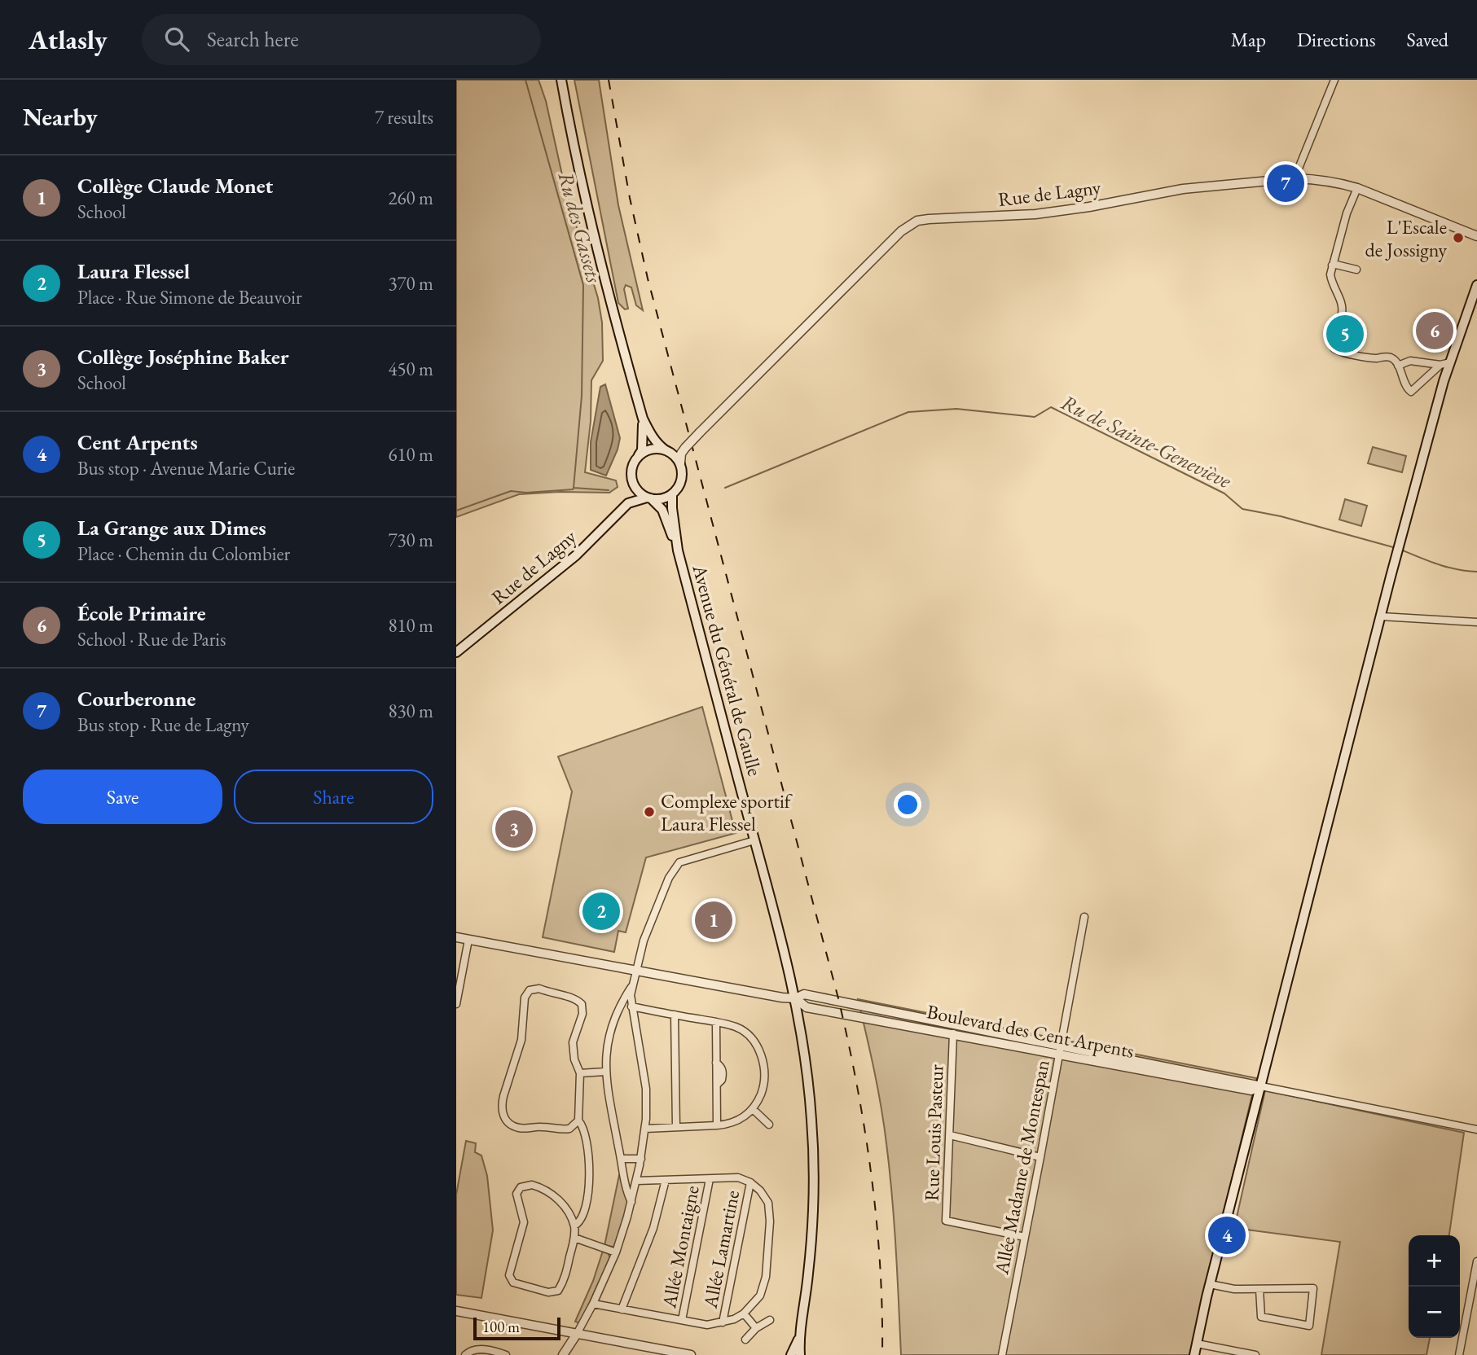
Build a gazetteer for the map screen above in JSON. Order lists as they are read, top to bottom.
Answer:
{
  "streets": {
    "main road": ["Rue de Lagny", "Avenue du Général de Gaulle"],
    "street": [
      "Boulevard des Cent Arpents",
      "Rue Louis Pasteur",
      "Allée Madame de Montespan",
      "Allée Montaigne",
      "Allée Lamartine"
    ]
  },
  "crossings": [
    ["Rue de Lagny", "Avenue du Général de Gaulle"],
    ["Avenue du Général de Gaulle", "Boulevard des Cent Arpents"],
    ["Boulevard des Cent Arpents", "Rue Louis Pasteur"],
    ["Boulevard des Cent Arpents", "Allée Madame de Montespan"],
    ["Rue Louis Pasteur", "Allée Madame de Montespan"]
  ],
  "water": ["Ru des Gassets", "Ru de Sainte-Geneviève"],
  "places": ["L'Escale de Jossigny", "Complexe sportif Laura Flessel"],
  "scale_bar": "100 m",
  "page": {
    "header": "Atlasly",
    "search": "Search here",
    "nav": ["Map", "Directions", "Saved"],
    "heading": ["Nearby", "7 results"],
    "list": [
      {
        "mark": "1",
        "name": "Collège Claude Monet",
        "note": "School",
        "value": "260 m"
      },
      {
        "mark": "2",
        "name": "Laura Flessel",
        "note": "Place · Rue Simone de Beauvoir",
        "value": "370 m"
      },
      {
        "mark": "3",
        "name": "Collège Joséphine Baker",
        "note": "School",
        "value": "450 m"
      },
      {
        "mark": "4",
        "name": "Cent Arpents",
        "note": "Bus stop · Avenue Marie Curie",
        "value": "610 m"
      },
      {
        "mark": "5",
        "name": "La Grange aux Dimes",
        "note": "Place · Chemin du Colombier",
        "value": "730 m"
      },
      {
        "mark": "6",
        "name": "École Primaire",
        "note": "School · Rue de Paris",
        "value": "810 m"
      },
      {
        "mark": "7",
        "name": "Courberonne",
        "note": "Bus stop · Rue de Lagny",
        "value": "830 m"
      }
    ],
    "pins": [
      "7",
      "6",
      "5",
      "3",
      "2",
      "1",
      "4"
    ],
    "buttons": ["Save", "Share"],
    "map_buttons": ["+", "−"],
    "scale": "100 m"
  }
}
